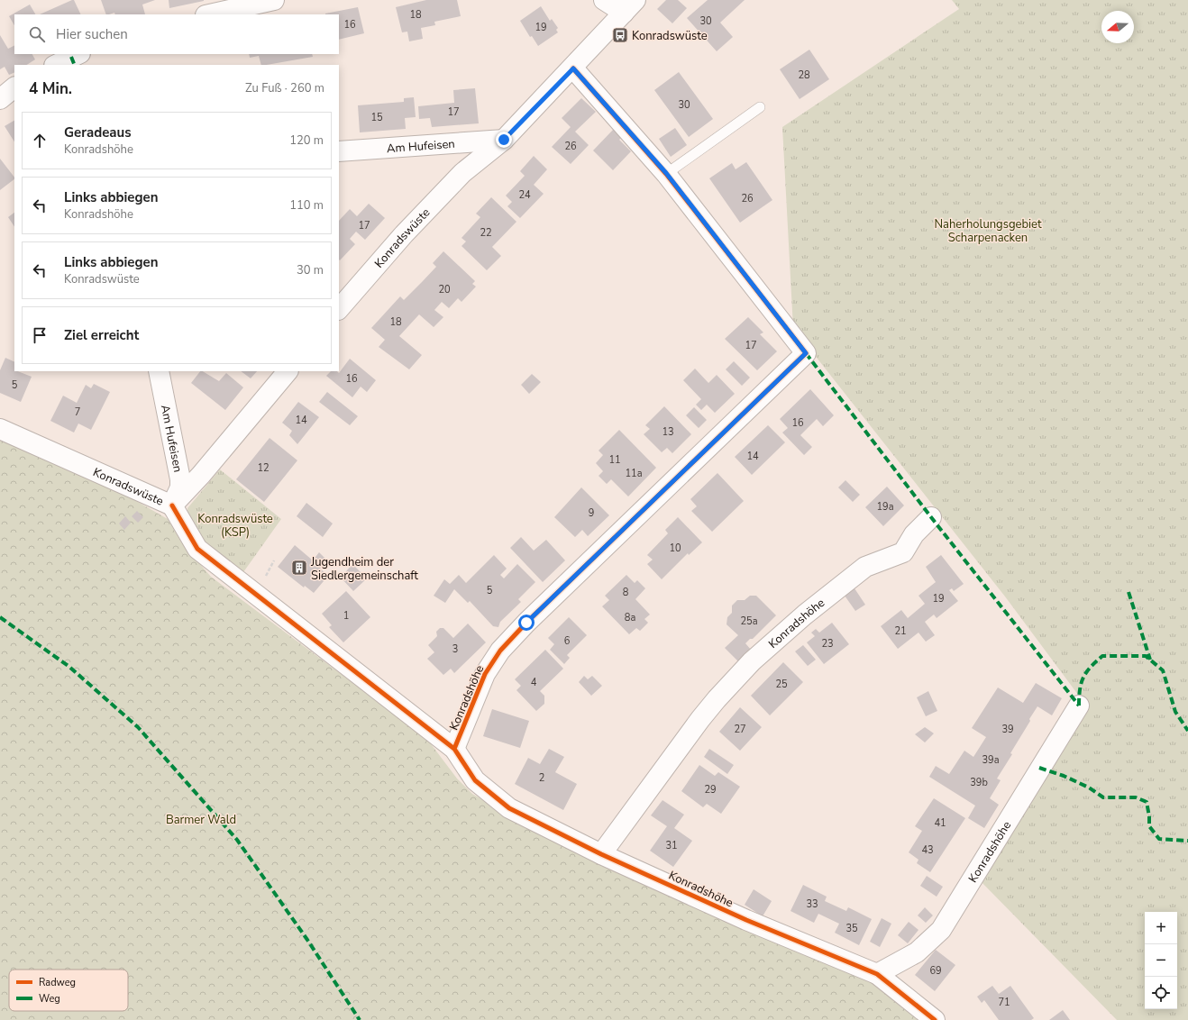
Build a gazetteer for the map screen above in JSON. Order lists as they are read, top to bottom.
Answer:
{
  "streets": {
    "street": ["Am Hufeisen", "Konradswüste", "Konradshöhe"]
  },
  "crossings": [
    ["Am Hufeisen", "Konradswüste"],
    ["Am Hufeisen", "Konradshöhe"],
    ["Konradswüste", "Konradshöhe"]
  ],
  "parks": ["Naherholungsgebiet Scharpenacken", "Konradswüste (KSP)", "Barmer Wald"],
  "places": {
    "bus stop": ["Konradswüste"],
    "building": ["Jugendheim der Siedlergemeinschaft"]
  },
  "house_numbers": [
    "18",
    "30",
    "16",
    "19",
    "28",
    "30",
    "17",
    "15",
    "26",
    "24",
    "26",
    "17",
    "22",
    "20",
    "18",
    "17",
    "16",
    "5",
    "7",
    "14",
    "16",
    "13",
    "14",
    "11",
    "12",
    "11a",
    "19a",
    "9",
    "10",
    "5",
    "8",
    "19",
    "1",
    "8a",
    "25a",
    "21",
    "6",
    "23",
    "3",
    "4",
    "25",
    "27",
    "39",
    "39a",
    "2",
    "39b",
    "29",
    "41",
    "31",
    "43",
    "33",
    "35",
    "69",
    "71"
  ],
  "legend": ["Radweg", "Weg"],
  "north": "left",
  "page": {
    "search": "Hier suchen",
    "heading": ["4 Min.", "Zu Fuß · 260 m"],
    "list": [
      ["Geradeaus", "Konradshöhe", "120 m"],
      ["Links abbiegen", "Konradshöhe", "110 m"],
      ["Links abbiegen", "Konradswüste", "30 m"],
      "Ziel erreicht"
    ],
    "map_buttons": ["+", "−"]
  }
}
